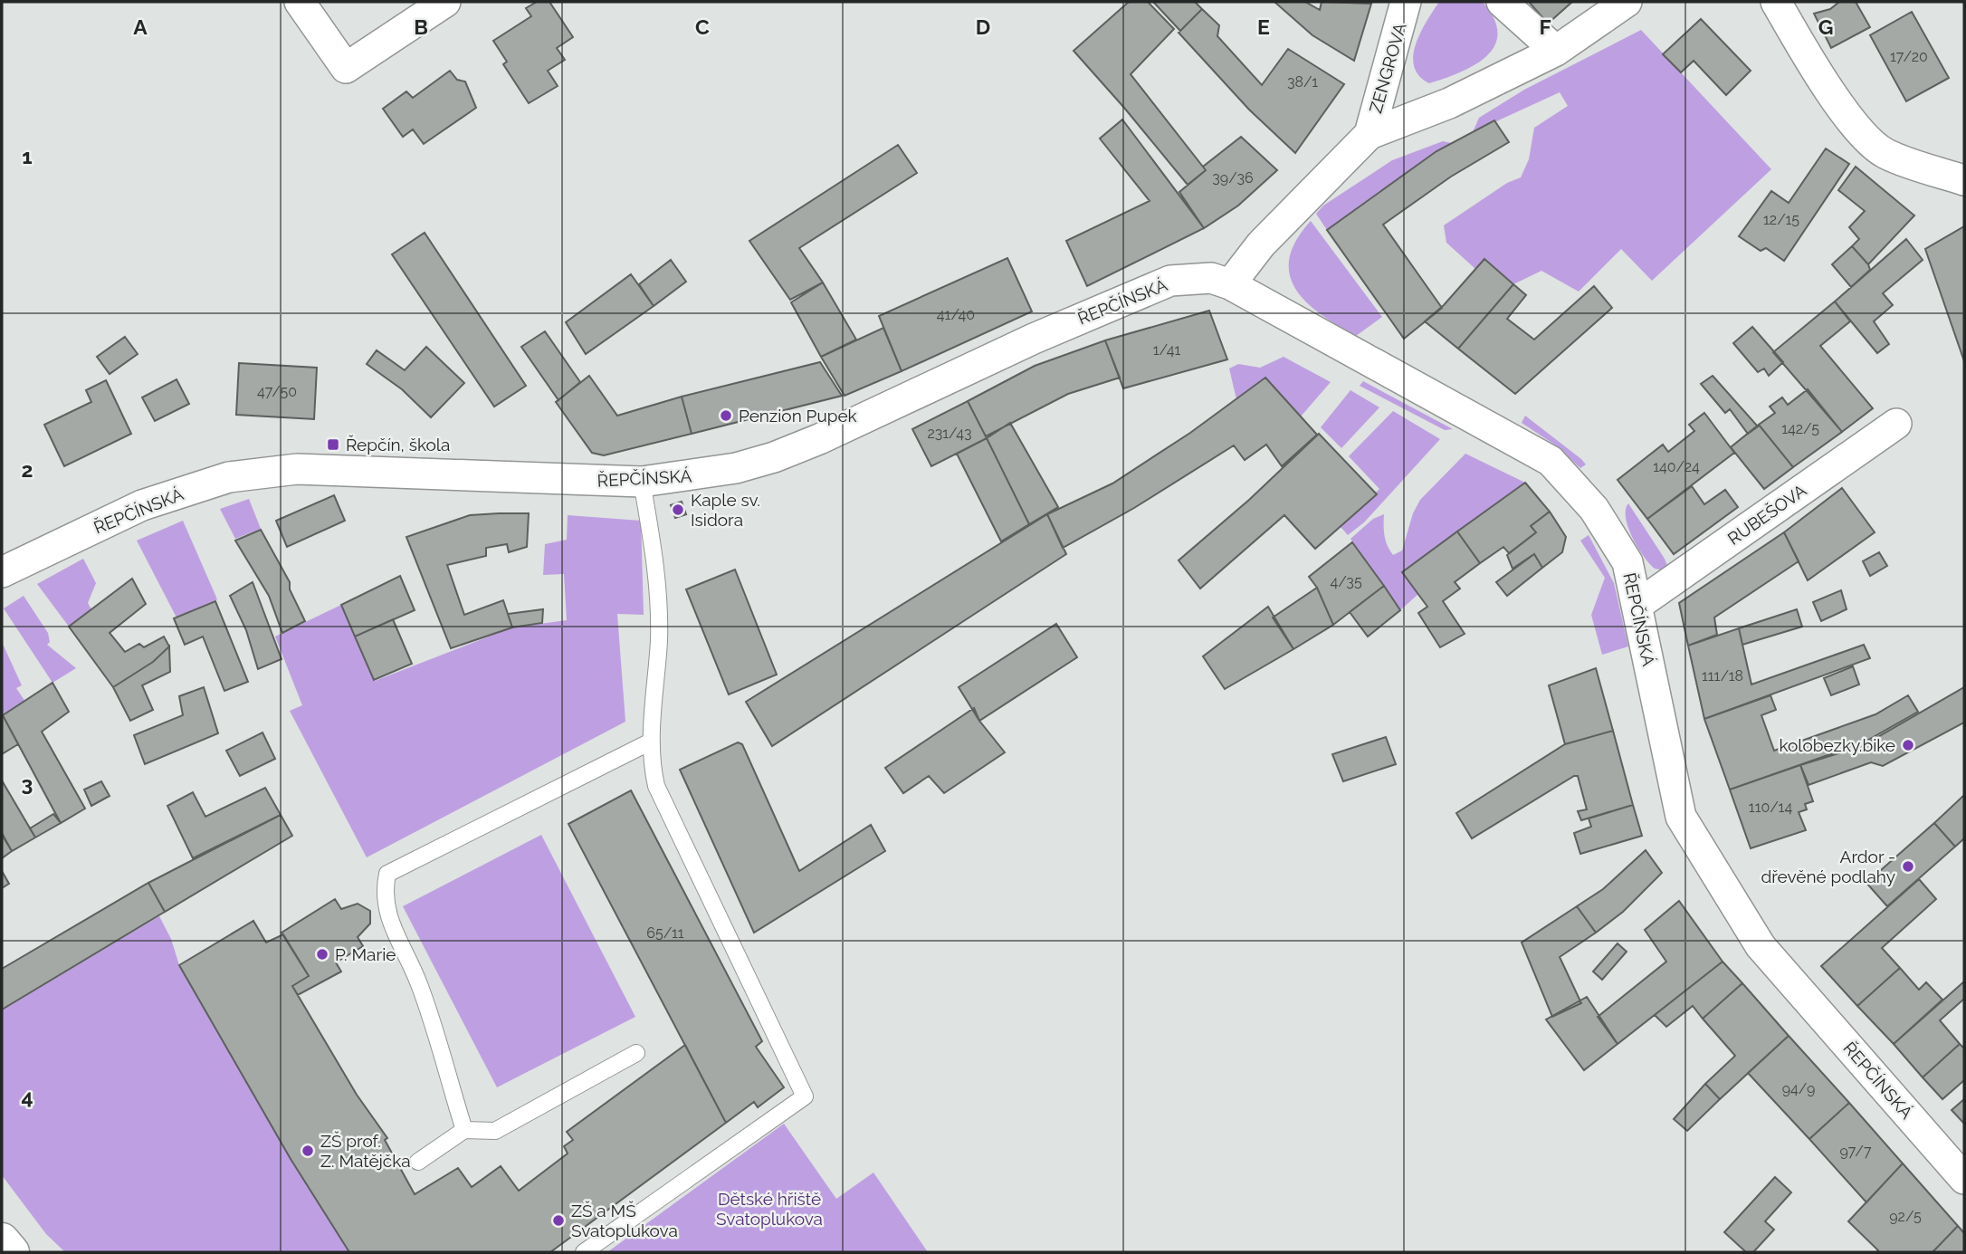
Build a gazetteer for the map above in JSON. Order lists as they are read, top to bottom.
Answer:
{
  "streets": {
    "street": ["ZENGROVA", "ŘEPČÍNSKÁ", "RUBEŠOVA"]
  },
  "crossings": [
    ["ŘEPČÍNSKÁ", "RUBEŠOVA"]
  ],
  "parks": ["Dětské hřiště Svatoplukova"],
  "places": {
    "other": [
      "Penzion Pupek",
      "Kaple sv. Isidora",
      "kolobezky.bike",
      "Ardor - dřevěné podlahy",
      "P. Marie",
      "ZŠ prof. Z. Matějčka",
      "ZŠ a MŠ Svatoplukova"
    ],
    "transit": ["Řepčín, škola"]
  },
  "house_numbers": [
    "17/20",
    "38/1",
    "39/36",
    "12/15",
    "41/40",
    "1/41",
    "47/50",
    "142/5",
    "231/43",
    "140/24",
    "4/35",
    "111/18",
    "110/14",
    "65/11",
    "94/9",
    "97/7",
    "92/5"
  ],
  "grid": {
    "columns": [
      "A",
      "B",
      "C",
      "D",
      "E",
      "F",
      "G"
    ],
    "rows": [
      "1",
      "2",
      "3",
      "4"
    ]
  }
}
